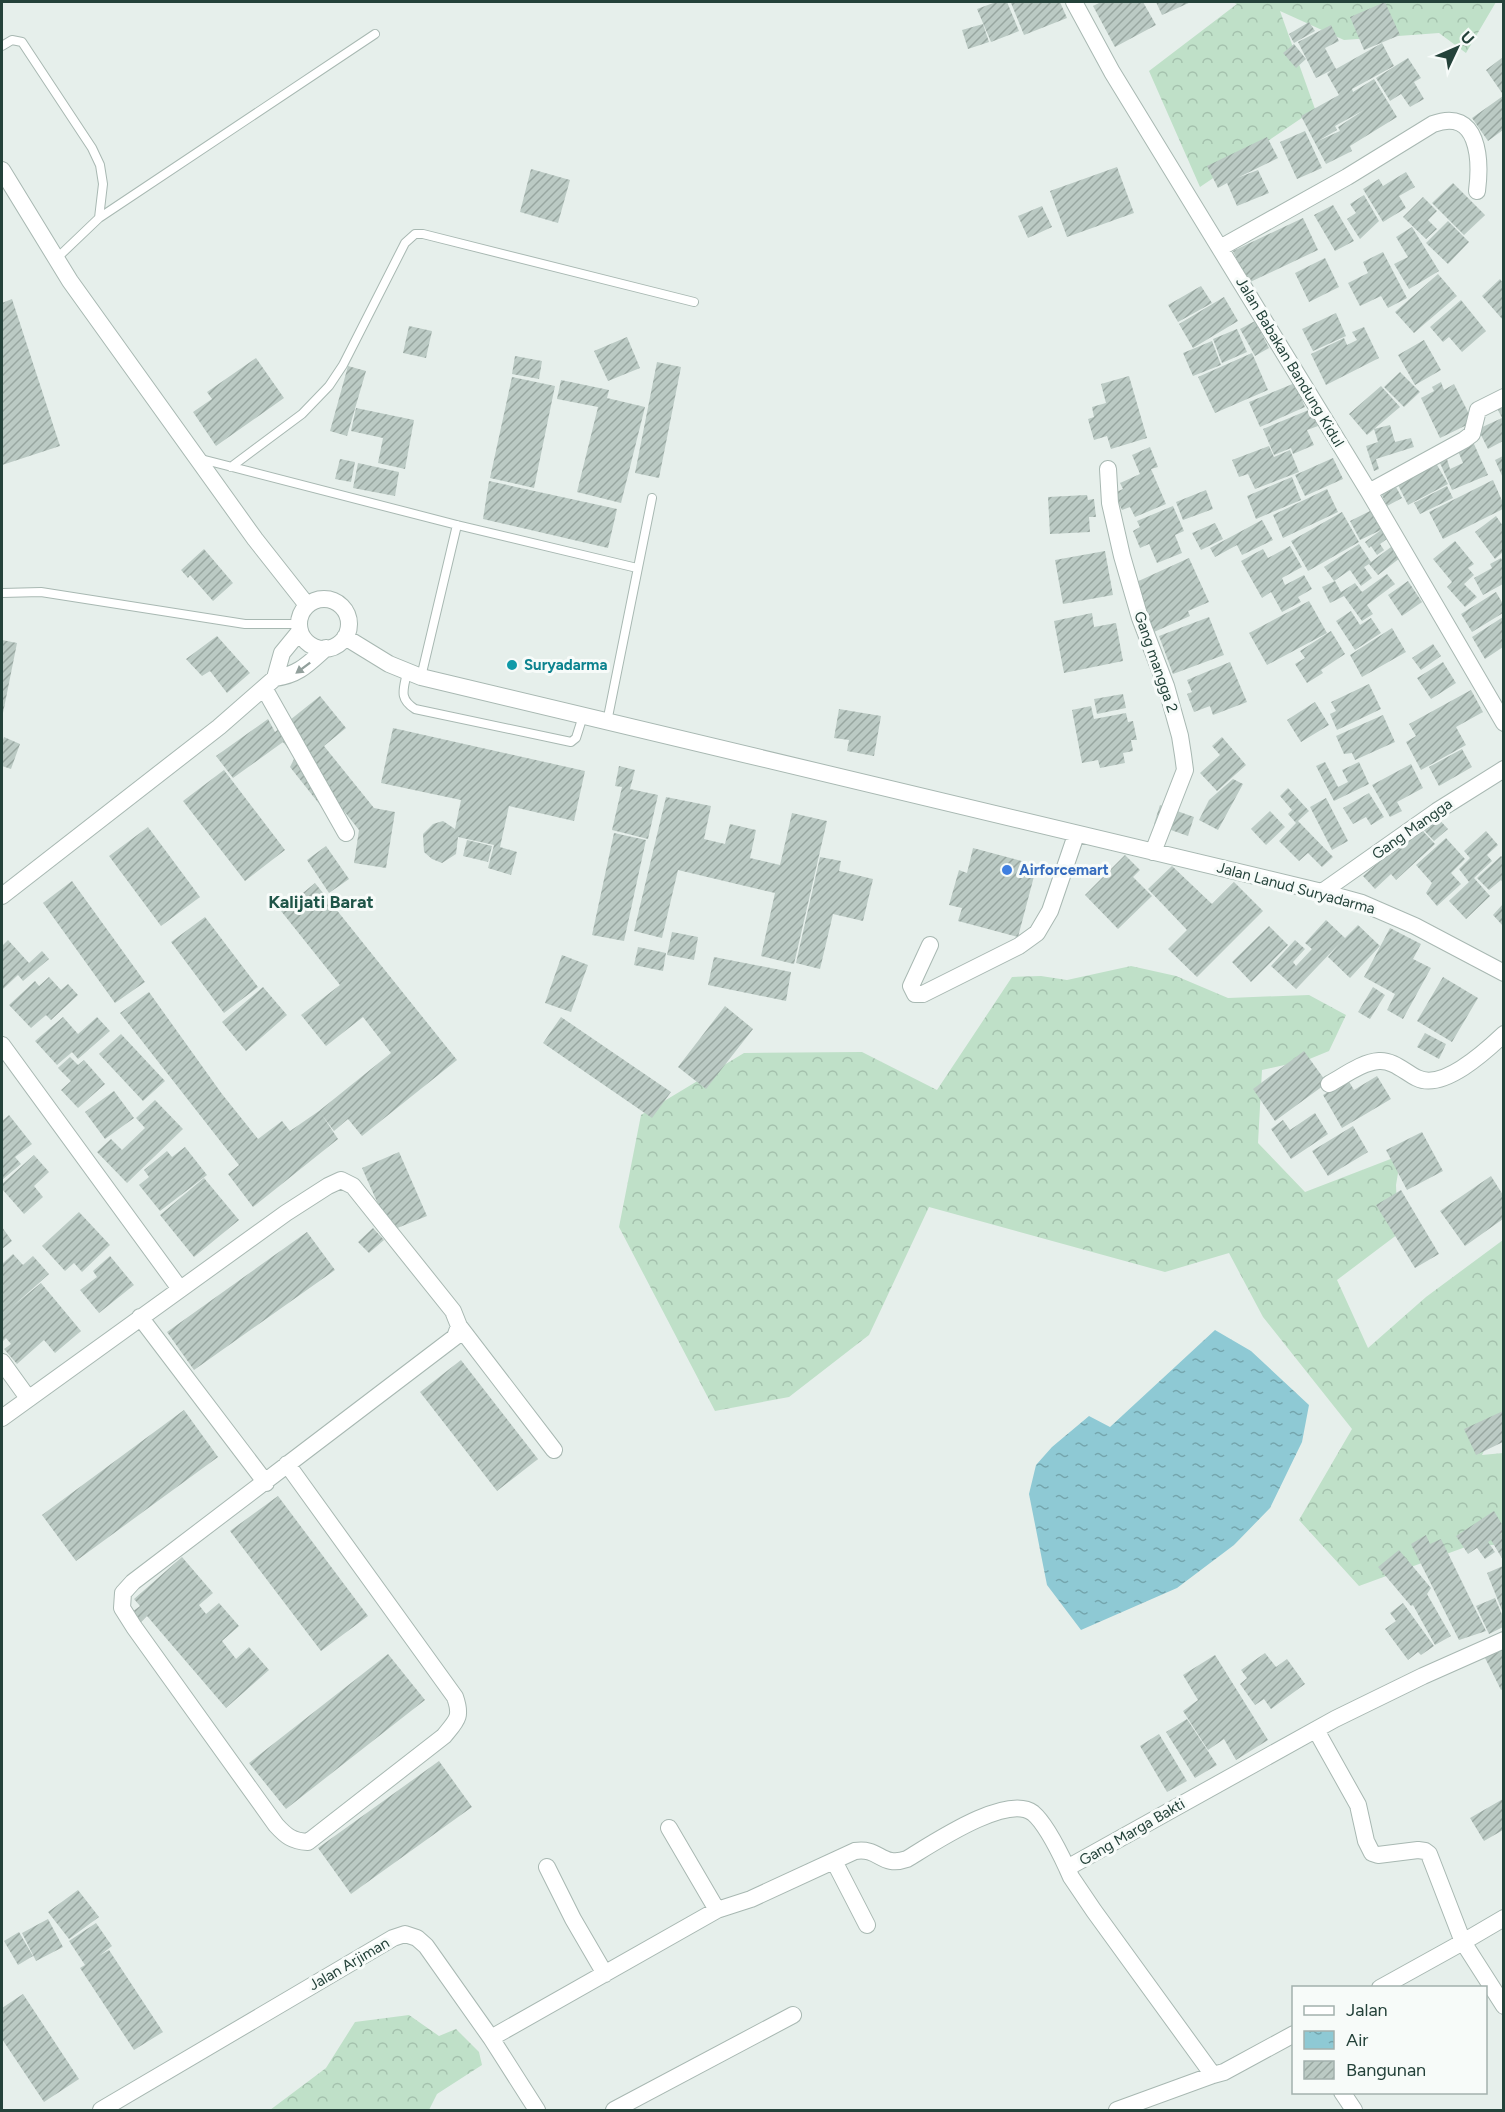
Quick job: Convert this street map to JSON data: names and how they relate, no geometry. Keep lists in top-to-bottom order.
{
  "streets": {
    "street": [
      "Jalan Babakan Bandung Kidul",
      "Gang mangga 2",
      "Gang Mangga",
      "Jalan Lanud Suryadarma",
      "Gang Marga Bakti",
      "Jalan Arjiman"
    ]
  },
  "crossings": [
    ["Gang mangga 2", "Jalan Lanud Suryadarma"],
    ["Gang Mangga", "Jalan Lanud Suryadarma"]
  ],
  "districts": ["Kalijati Barat"],
  "places": ["Suryadarma", "Airforcemart"],
  "legend": ["Jalan", "Air", "Bangunan"],
  "north": "top right"
}
